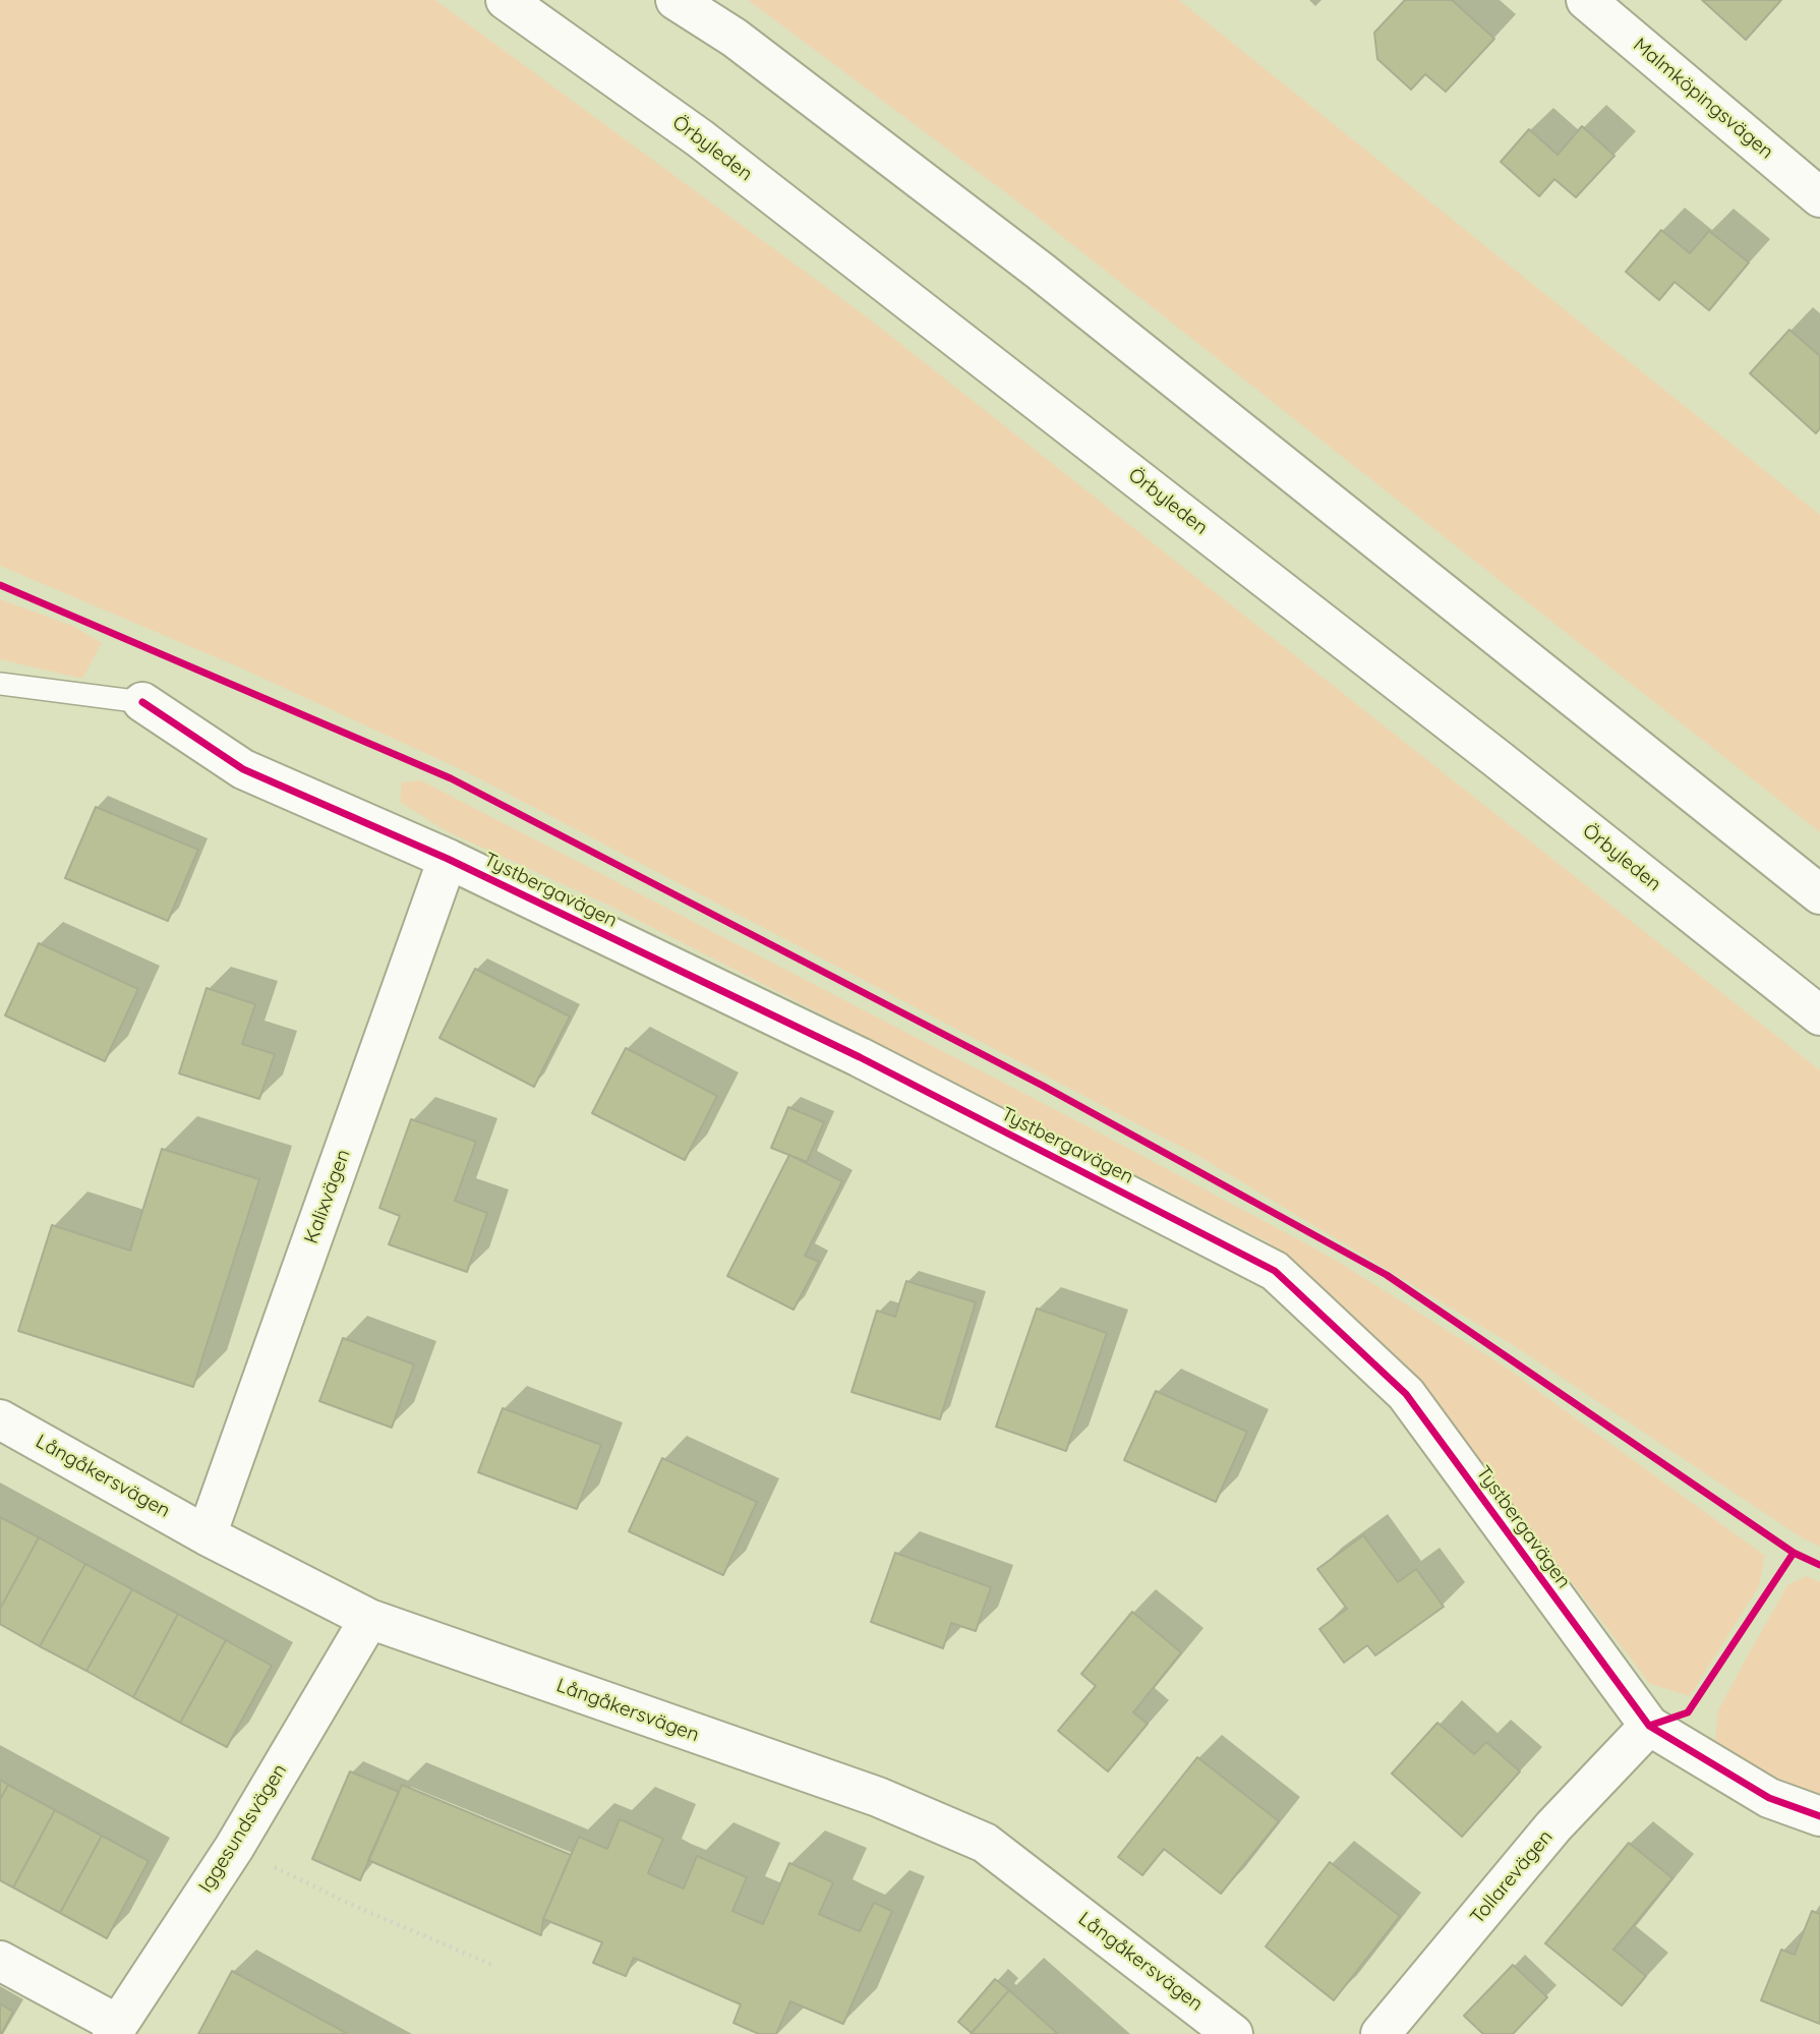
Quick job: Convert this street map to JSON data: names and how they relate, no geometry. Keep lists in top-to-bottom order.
{
  "streets": {
    "street": [
      "Malmköpingsvägen",
      "Örbyleden",
      "Tystbergavägen",
      "Kalixvägen",
      "Långåkersvägen",
      "Iggesundsvägen",
      "Tollarevägen"
    ]
  },
  "crossings": [
    ["Tystbergavägen", "Kalixvägen"],
    ["Tystbergavägen", "Tollarevägen"],
    ["Kalixvägen", "Långåkersvägen"],
    ["Långåkersvägen", "Iggesundsvägen"]
  ]
}
